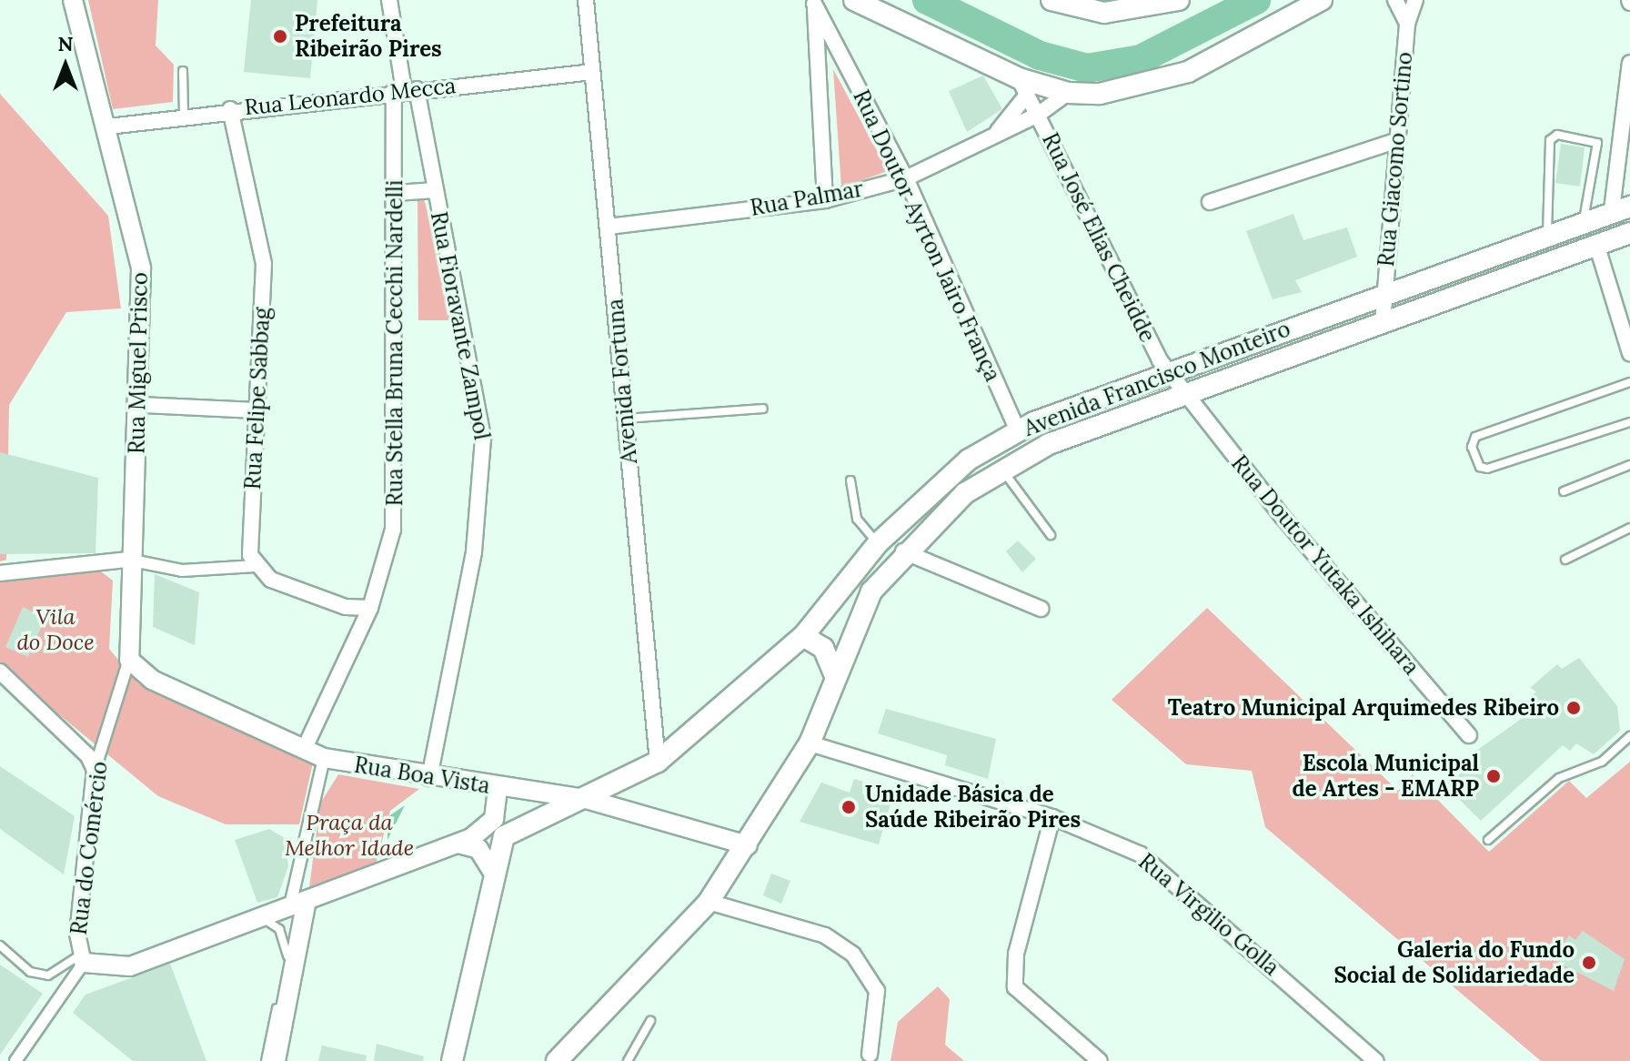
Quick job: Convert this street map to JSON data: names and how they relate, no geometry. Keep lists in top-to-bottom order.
{
  "streets": {
    "main road": ["Avenida Francisco Monteiro"],
    "street": [
      "Rua Leonardo Mecca",
      "Rua Giacomo Sortino",
      "Rua Palmar",
      "Rua Doutor Ayrton Jairo França",
      "Rua José Elias Cheidde",
      "Rua Fioravante Zampol",
      "Rua Stella Bruna Cecchi Nardelli",
      "Rua Miguel Prisco",
      "Avenida Fortuna",
      "Rua Felipe Sabbag",
      "Rua Doutor Yutaka Ishihara",
      "Rua Boa Vista",
      "Rua do Comércio",
      "Rua Virgilio Golla"
    ]
  },
  "crossings": [
    ["Rua Leonardo Mecca", "Rua Fioravante Zampol"],
    ["Rua Leonardo Mecca", "Rua Stella Bruna Cecchi Nardelli"],
    ["Rua Leonardo Mecca", "Rua Miguel Prisco"],
    ["Rua Leonardo Mecca", "Avenida Fortuna"],
    ["Rua Leonardo Mecca", "Rua Felipe Sabbag"],
    ["Rua Giacomo Sortino", "Avenida Francisco Monteiro"],
    ["Rua Palmar", "Rua Doutor Ayrton Jairo França"],
    ["Rua Palmar", "Rua José Elias Cheidde"],
    ["Rua Palmar", "Avenida Fortuna"],
    ["Rua Doutor Ayrton Jairo França", "Avenida Francisco Monteiro"],
    ["Rua José Elias Cheidde", "Avenida Francisco Monteiro"],
    ["Rua José Elias Cheidde", "Rua Doutor Yutaka Ishihara"],
    ["Rua Fioravante Zampol", "Rua Stella Bruna Cecchi Nardelli"],
    ["Rua Fioravante Zampol", "Rua Boa Vista"],
    ["Rua Stella Bruna Cecchi Nardelli", "Rua Boa Vista"],
    ["Rua Miguel Prisco", "Rua Boa Vista"],
    ["Rua Miguel Prisco", "Rua do Comércio"],
    ["Avenida Francisco Monteiro", "Avenida Fortuna"],
    ["Avenida Francisco Monteiro", "Rua Doutor Yutaka Ishihara"],
    ["Avenida Francisco Monteiro", "Rua Boa Vista"],
    ["Avenida Francisco Monteiro", "Rua Virgilio Golla"],
    ["Rua Boa Vista", "Rua do Comércio"]
  ],
  "parks": ["Vila do Doce", "Praça da Melhor Idade"],
  "places": [
    "Prefeitura Ribeirão Pires",
    "Teatro Municipal Arquimedes Ribeiro",
    "Escola Municipal de Artes - EMARP",
    "Unidade Básica de Saúde Ribeirão Pires",
    "Galeria do Fundo Social de Solidariedade"
  ],
  "north": "top"
}
